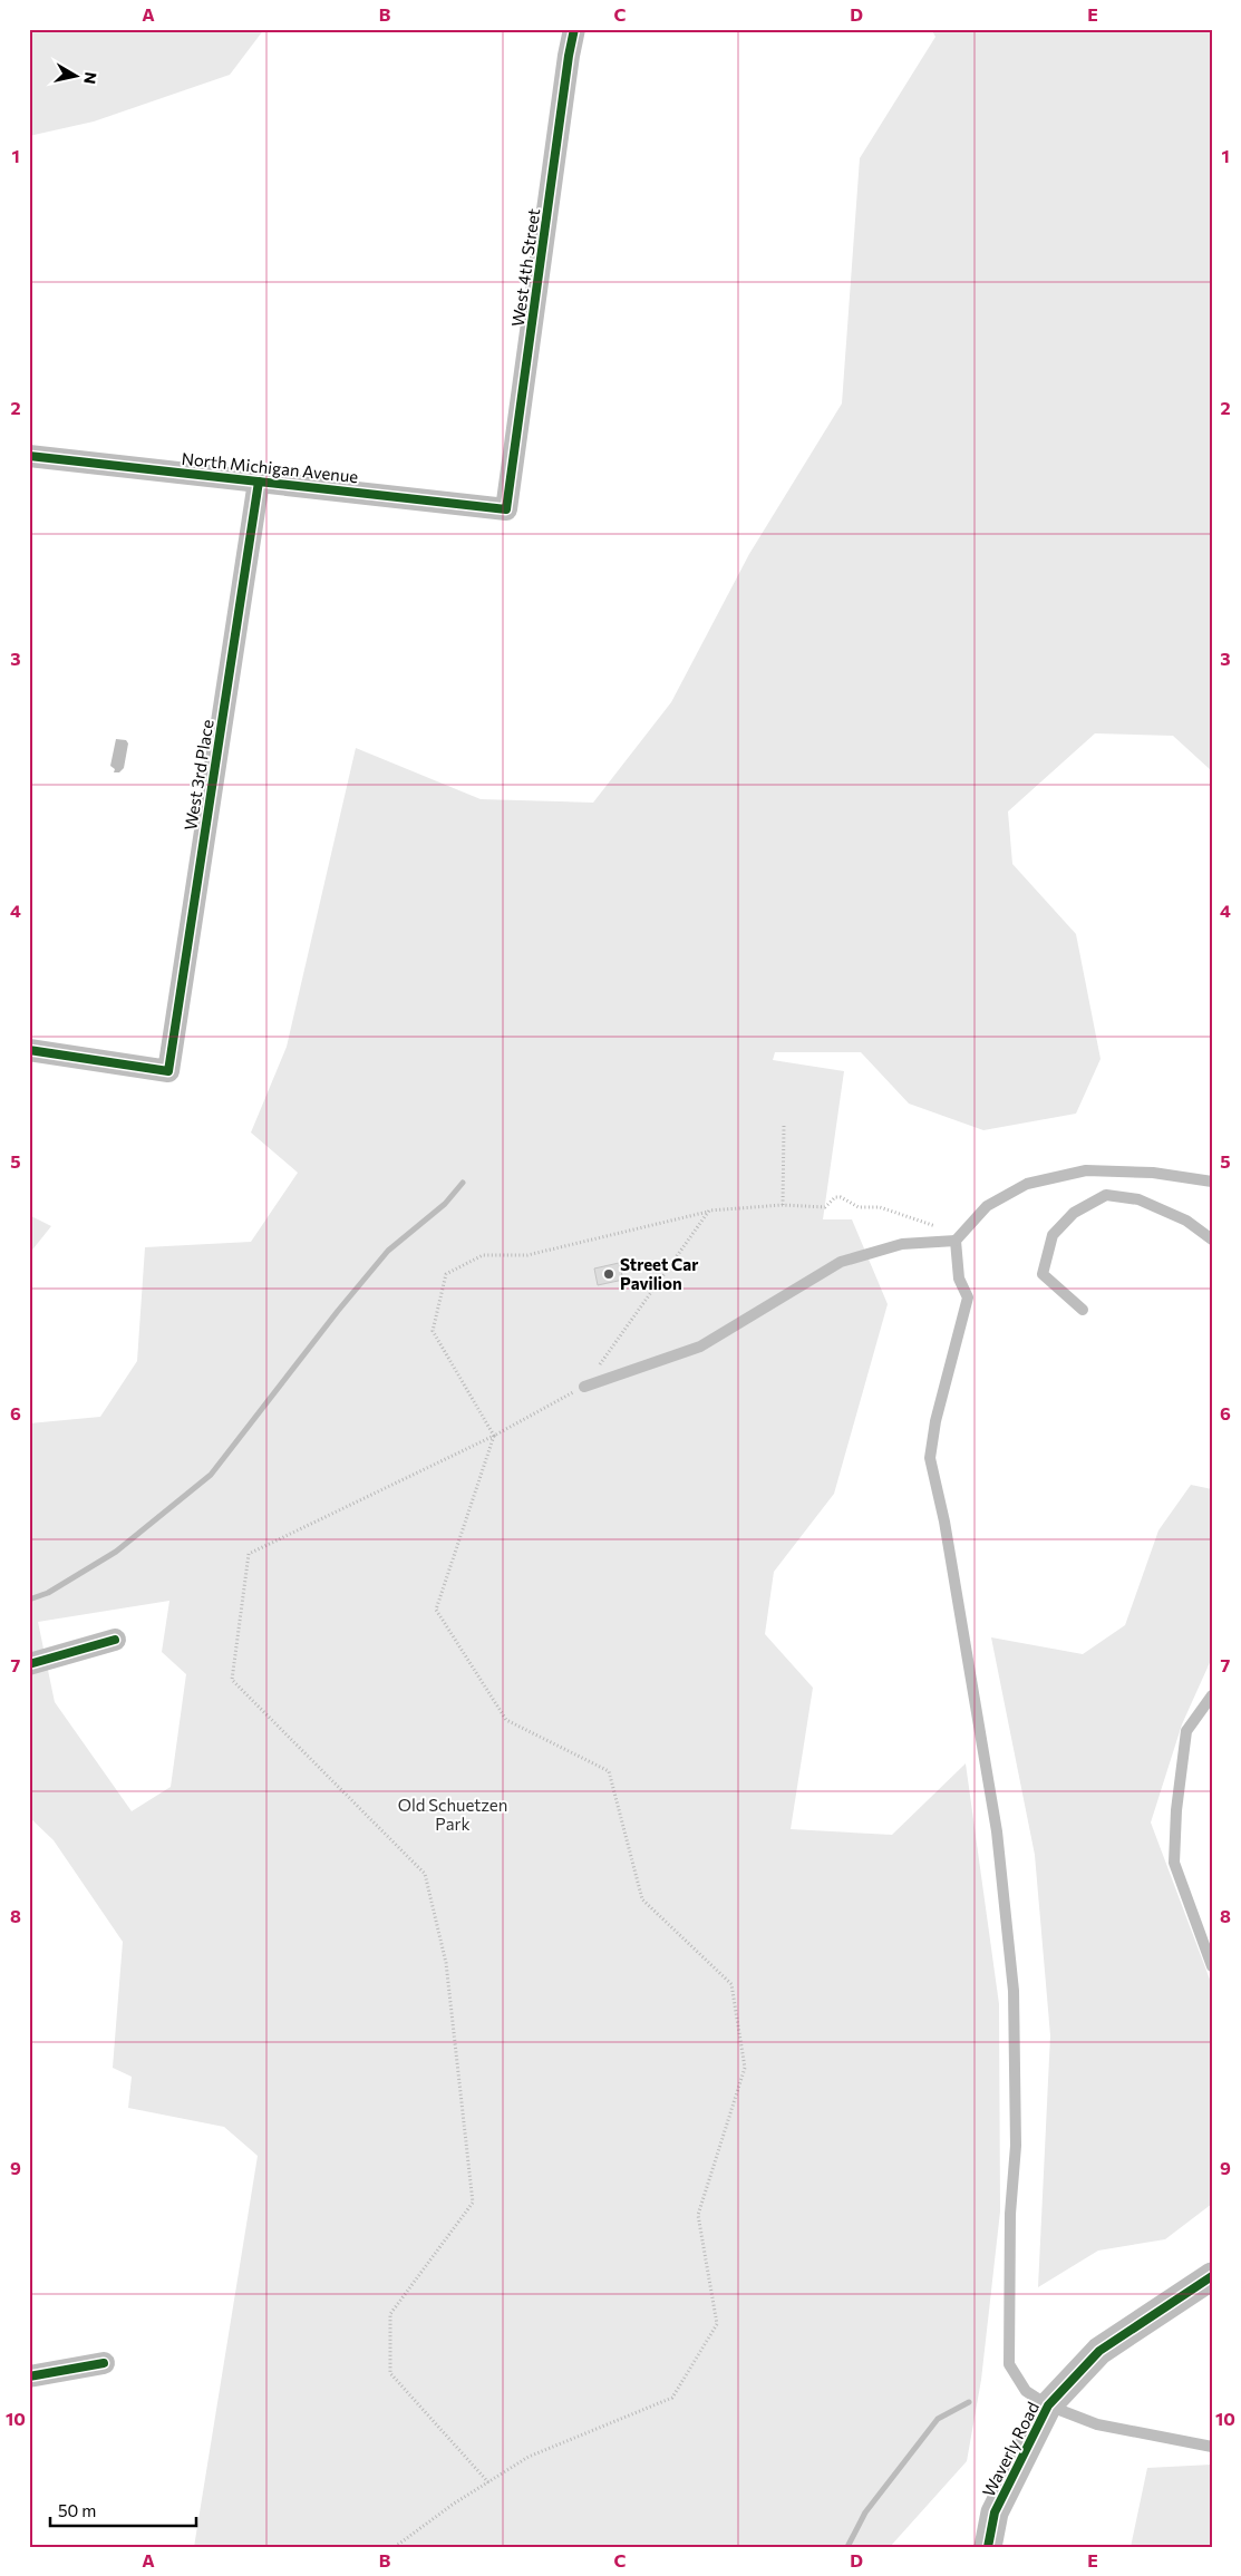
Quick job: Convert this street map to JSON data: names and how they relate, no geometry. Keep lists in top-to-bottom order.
{
  "streets": {
    "street": [
      "West 4th Street",
      "North Michigan Avenue",
      "West 3rd Place",
      "Waverly Road"
    ]
  },
  "crossings": [
    ["West 4th Street", "North Michigan Avenue"],
    ["North Michigan Avenue", "West 3rd Place"]
  ],
  "parks": ["Old Schuetzen Park"],
  "places": ["Street Car Pavilion"],
  "scale_bar": "50 m",
  "north": "right",
  "grid": {
    "columns": [
      "A",
      "B",
      "C",
      "D",
      "E"
    ],
    "rows": [
      "1",
      "2",
      "3",
      "4",
      "5",
      "6",
      "7",
      "8",
      "9",
      "10"
    ]
  }
}
